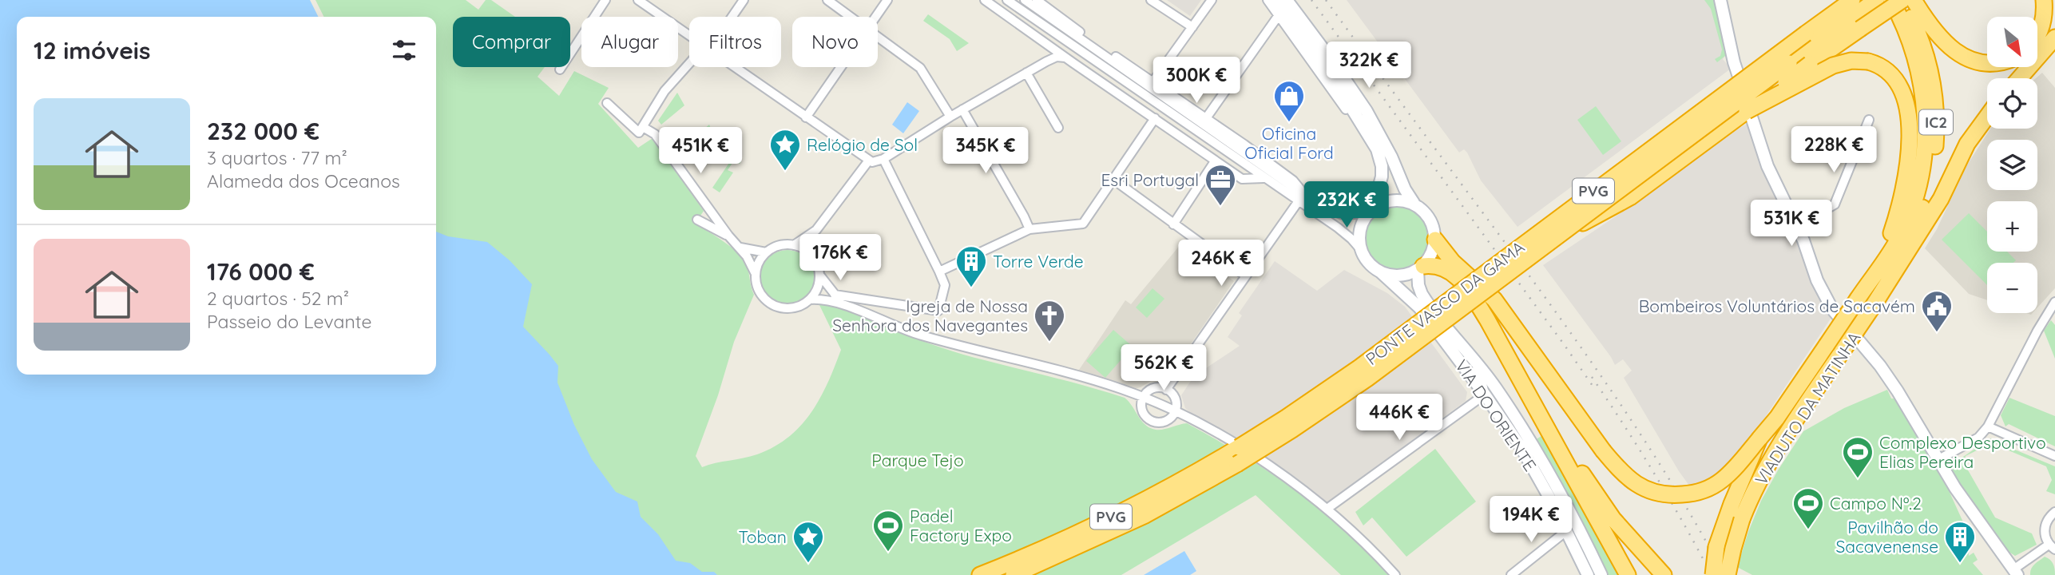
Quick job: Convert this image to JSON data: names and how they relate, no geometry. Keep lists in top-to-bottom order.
{
  "streets": {
    "highway": [
      "IC2",
      "PVG",
      "PONTE VASCO DA GAMA",
      "VIADUTO DA MATINHA"
    ],
    "street": ["VIA DO ORIENTE"]
  },
  "crossings": [
    ["IC2", "VIADUTO DA MATINHA"]
  ],
  "parks": ["Parque Tejo"],
  "places": {
    "shop": ["Oficina Oficial Ford"],
    "place": ["Relógio de Sol", "Toban"],
    "office": ["Esri Portugal"],
    "building": ["Torre Verde", "Pavilhão do Sacavenense"],
    "public building": ["Bombeiros Voluntários de Sacavém"],
    "church": ["Igreja de Nossa Senhora dos Navegantes"],
    "sports": ["Complexo Desportivo Elias Pereira", "Campo Nº.2", "Padel Factory Expo"]
  },
  "north": "bottom right",
  "page": {
    "map_buttons": ["+", "−"],
    "chip": [
      "Comprar",
      "Alugar",
      "Filtros",
      "Novo"
    ],
    "heading": "12 imóveis",
    "price": [
      "322K €",
      "300K €",
      "228K €",
      "451K €",
      "345K €",
      "232K €",
      "531K €",
      "176K €",
      "246K €",
      "562K €",
      "446K €",
      "194K €"
    ],
    "list": [
      {
        "name": "232 000 €",
        "note": "3 quartos · 77 m² · Alameda dos Oceanos"
      },
      {
        "name": "176 000 €",
        "note": "2 quartos · 52 m² · Passeio do Levante"
      }
    ]
  }
}
